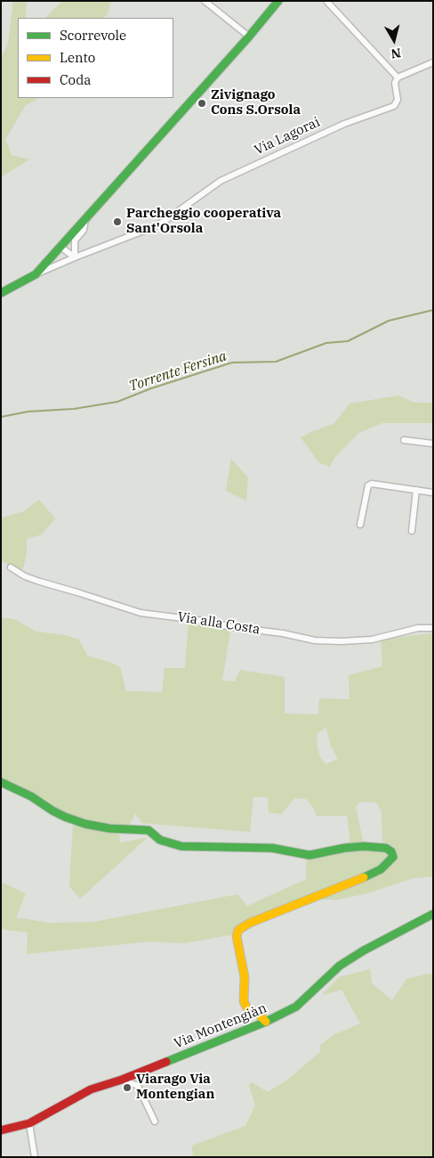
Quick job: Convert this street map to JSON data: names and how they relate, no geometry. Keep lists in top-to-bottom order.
{
  "streets": {
    "street": ["Via Lagorai", "Via alla Costa", "Via Montengiàn"]
  },
  "water": ["Torrente Fersina"],
  "places": ["Zivignago Cons S.Orsola", "Parcheggio cooperativa Sant'Orsola", "Viarago Via Montengian"],
  "legend": ["Scorrevole", "Lento", "Coda"],
  "north": "bottom"
}
